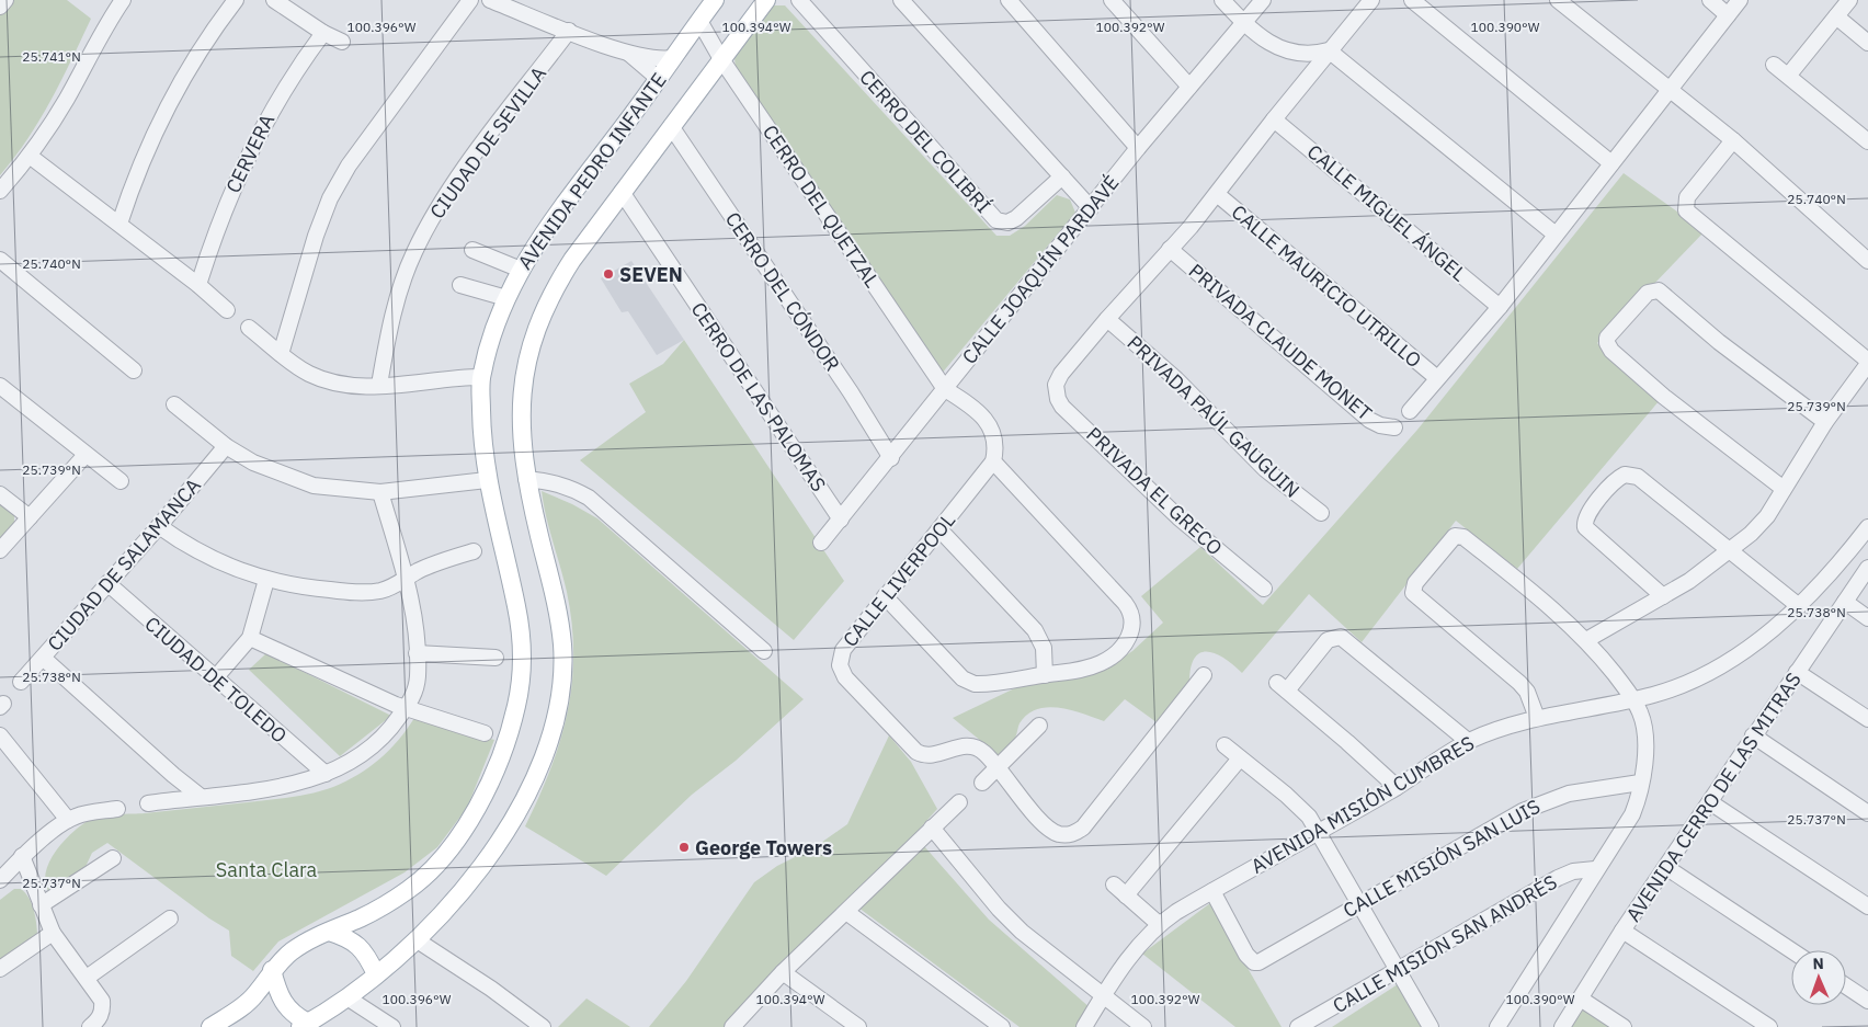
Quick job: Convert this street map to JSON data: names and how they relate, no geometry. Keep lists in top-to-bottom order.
{
  "streets": {
    "main road": ["AVENIDA PEDRO INFANTE"],
    "street": [
      "CERRO DEL COLIBRÍ",
      "CIUDAD DE SEVILLA",
      "CERVERA",
      "CERRO DEL QUETZAL",
      "CALLE MIGUEL ÁNGEL",
      "CALLE JOAQUÍN PARDAVÉ",
      "CALLE MAURICIO UTRILLO",
      "CERRO DEL CÓNDOR",
      "PRIVADA CLAUDE MONET",
      "CERRO DE LAS PALOMAS",
      "PRIVADA PAÚL GAUGUIN",
      "PRIVADA EL GRECO",
      "CIUDAD DE SALAMANCA",
      "CALLE LIVERPOOL",
      "CIUDAD DE TOLEDO",
      "AVENIDA CERRO DE LAS MITRAS",
      "AVENIDA MISIÓN CUMBRES",
      "CALLE MISIÓN SAN LUIS",
      "CALLE MISIÓN SAN ANDRÉS"
    ]
  },
  "crossings": [
    ["AVENIDA PEDRO INFANTE", "CERRO DEL QUETZAL"],
    ["AVENIDA PEDRO INFANTE", "CERRO DEL CÓNDOR"],
    ["AVENIDA PEDRO INFANTE", "CERRO DE LAS PALOMAS"],
    ["CERRO DEL QUETZAL", "CALLE JOAQUÍN PARDAVÉ"],
    ["CALLE JOAQUÍN PARDAVÉ", "CERRO DEL CÓNDOR"],
    ["CALLE JOAQUÍN PARDAVÉ", "CERRO DE LAS PALOMAS"],
    ["PRIVADA PAÚL GAUGUIN", "PRIVADA EL GRECO"],
    ["CIUDAD DE SALAMANCA", "CIUDAD DE TOLEDO"],
    ["AVENIDA MISIÓN CUMBRES", "CALLE MISIÓN SAN LUIS"]
  ],
  "parks": ["Santa Clara"],
  "places": ["SEVEN", "George Towers"],
  "north": "top",
  "coordinates": [
    "100.396°W",
    "100.394°W",
    "100.392°W",
    "100.390°W",
    "25.741°N",
    "25.740°N",
    "25.739°N",
    "25.738°N",
    "25.737°N"
  ]
}
